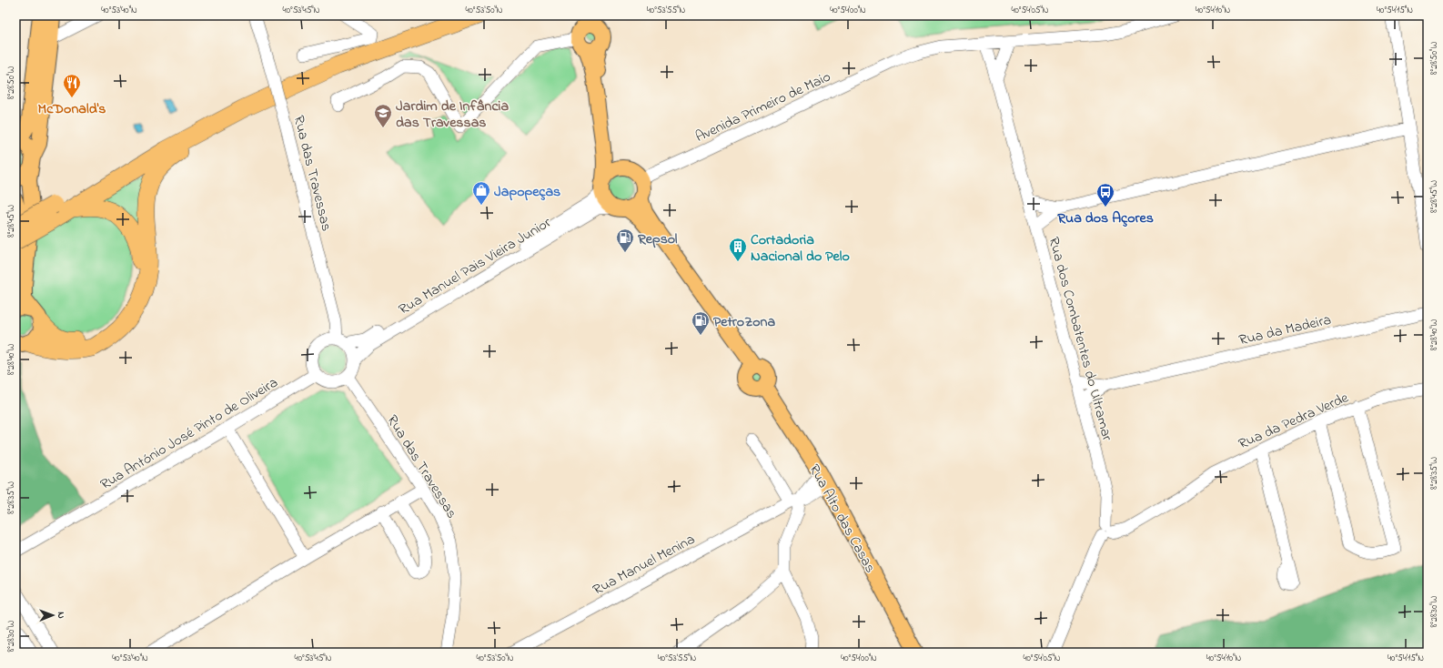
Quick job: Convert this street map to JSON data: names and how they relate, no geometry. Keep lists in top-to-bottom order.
{
  "streets": {
    "main road": ["Rua Alto das Casas"],
    "street": [
      "Avenida Primeiro de Maio",
      "Rua das Travessas",
      "Rua Manuel Pais Vieira Junior",
      "Rua da Madeira",
      "Rua dos Combatentes do Ultramar",
      "Rua da Pedra Verde",
      "Rua António José Pinto de Oliveira",
      "Rua Manuel Menina"
    ]
  },
  "crossings": [
    ["Avenida Primeiro de Maio", "Rua Manuel Pais Vieira Junior"],
    ["Avenida Primeiro de Maio", "Rua dos Combatentes do Ultramar"],
    ["Rua das Travessas", "Rua Manuel Pais Vieira Junior"],
    ["Rua das Travessas", "Rua António José Pinto de Oliveira"],
    ["Rua Manuel Pais Vieira Junior", "Rua António José Pinto de Oliveira"],
    ["Rua da Madeira", "Rua dos Combatentes do Ultramar"],
    ["Rua dos Combatentes do Ultramar", "Rua da Pedra Verde"]
  ],
  "places": {
    "restaurant": ["McDonald's"],
    "school or university": ["Jardim de Infância das Travessas"],
    "shop": ["Japopeças"],
    "bus stop": ["Rua dos Açores"],
    "fuel station": ["Repsol", "PetroZona"],
    "building": ["Cortadoria Nacional do Pelo"]
  },
  "north": "right",
  "coordinates": [
    "40°53'40\"N",
    "40°53'45\"N",
    "40°53'50\"N",
    "40°53'55\"N",
    "40°54'00\"N",
    "40°54'05\"N",
    "40°54'10\"N",
    "40°54'15\"N",
    "8°28'50\"W",
    "8°28'45\"W",
    "8°28'40\"W",
    "8°28'35\"W",
    "8°28'30\"W"
  ]
}
